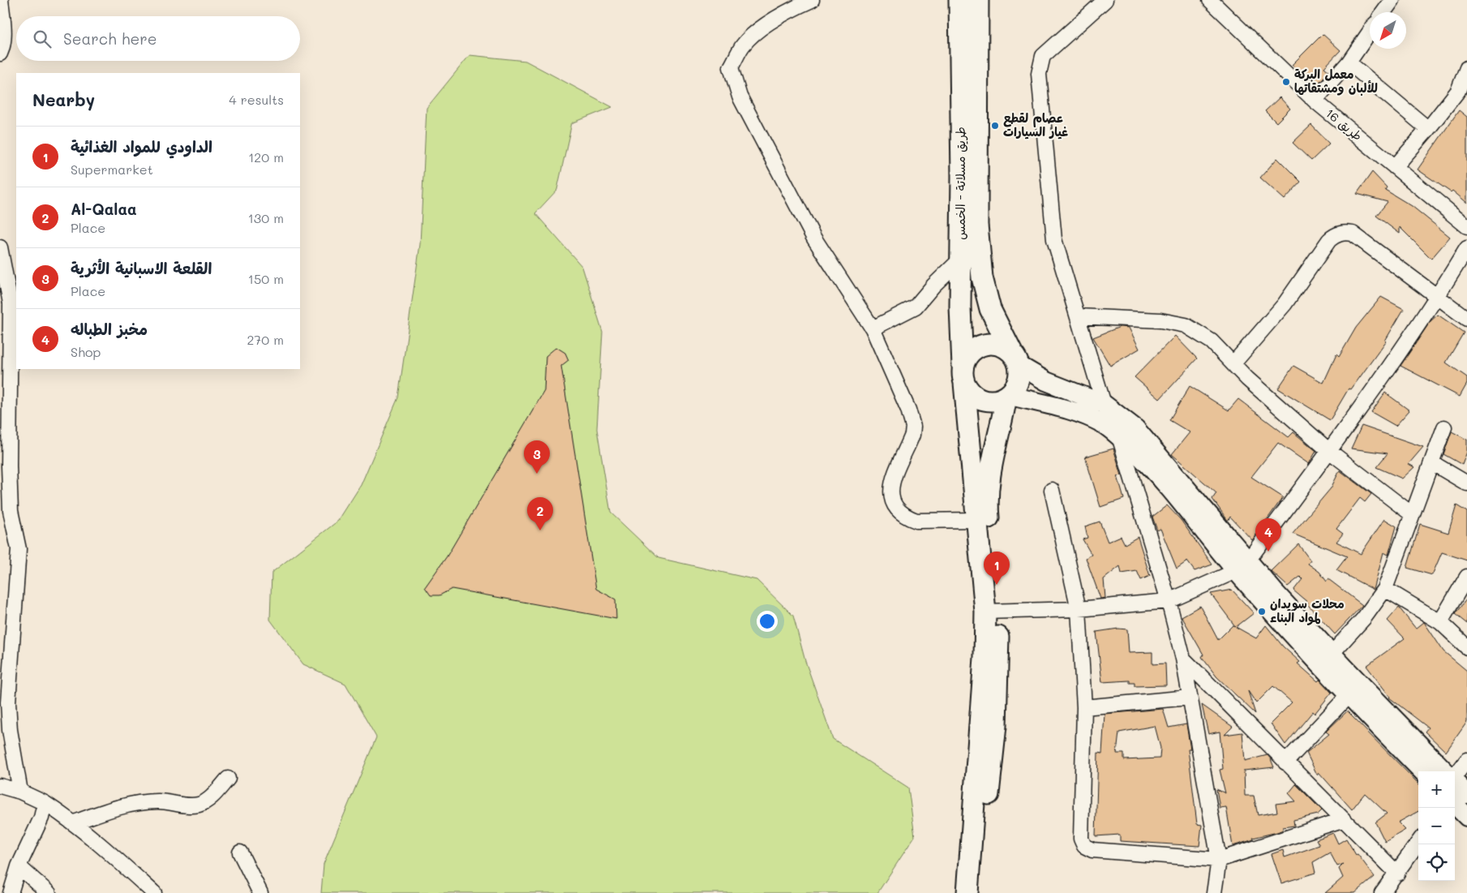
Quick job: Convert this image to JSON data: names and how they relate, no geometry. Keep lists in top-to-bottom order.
{
  "streets": {
    "highway": ["طريق مسلاتة - الخمس"],
    "street": ["طريق 16"]
  },
  "places": ["معمل البركة للألبان ومشتقاتها", "عصام لقطع غيار السيارات", "محلات سويدان لمواد البناء"],
  "north": "bottom left",
  "page": {
    "search": "Search here",
    "heading": ["Nearby", "4 results"],
    "list": [
      {
        "mark": "1",
        "name": "الداودي للمواد الغذائية",
        "note": "Supermarket",
        "value": "120 m"
      },
      {
        "mark": "2",
        "name": "Al-Qalaa",
        "note": "Place",
        "value": "130 m"
      },
      {
        "mark": "3",
        "name": "القلعة الاسبانية الأثرية",
        "note": "Place",
        "value": "150 m"
      },
      {
        "mark": "4",
        "name": "مخبز الطباله",
        "note": "Shop",
        "value": "270 m"
      }
    ],
    "pins": [
      "3",
      "2",
      "4",
      "1"
    ],
    "map_buttons": ["+", "−"]
  }
}
